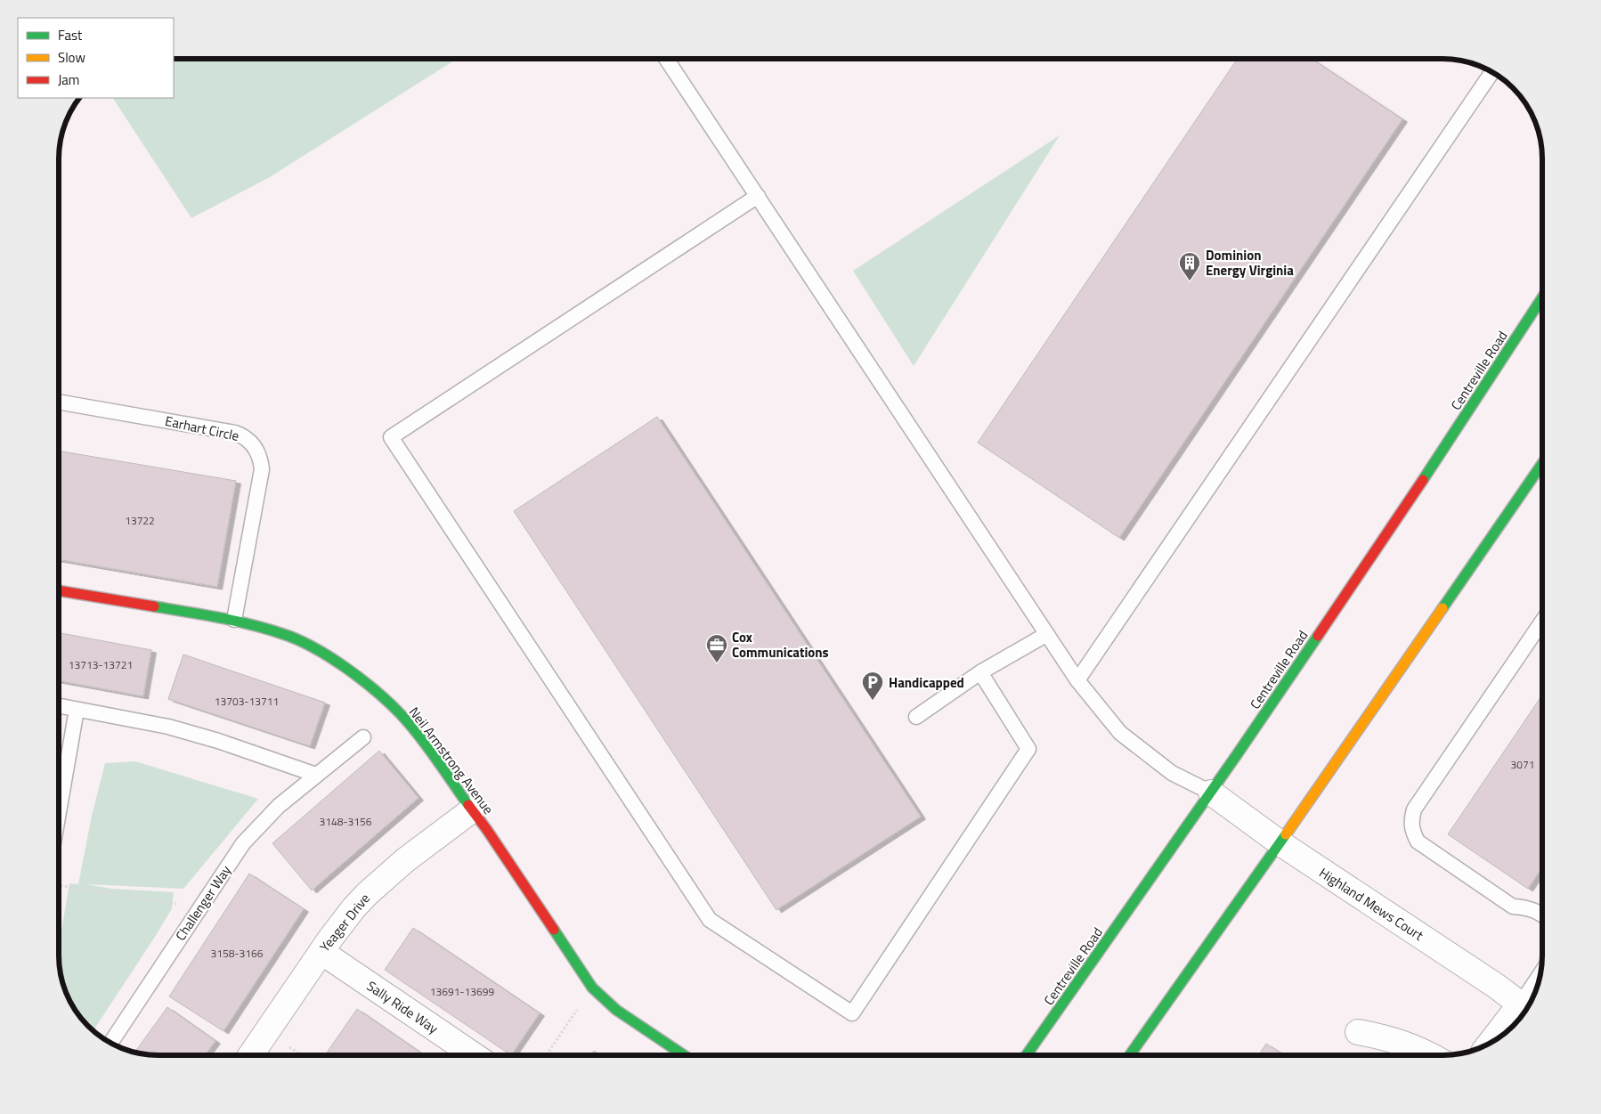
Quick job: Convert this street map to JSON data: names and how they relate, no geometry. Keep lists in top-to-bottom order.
{
  "streets": {
    "main road": ["Centreville Road", "Neil Armstrong Avenue"],
    "street": ["Highland Mews Court", "Yeager Drive", "Sally Ride Way"],
    "lane": ["Earhart Circle", "Challenger Way"]
  },
  "crossings": [
    ["Centreville Road", "Highland Mews Court"],
    ["Earhart Circle", "Neil Armstrong Avenue"],
    ["Neil Armstrong Avenue", "Yeager Drive"],
    ["Yeager Drive", "Sally Ride Way"]
  ],
  "places": {
    "building": ["Dominion Energy Virginia"],
    "office": ["Cox Communications"],
    "parking": ["Handicapped"]
  },
  "house_numbers": [
    "13722",
    "13713-13721",
    "13703-13711",
    "3071",
    "3148-3156",
    "3158-3166",
    "13691-13699"
  ],
  "legend": ["Fast", "Slow", "Jam"]
}
